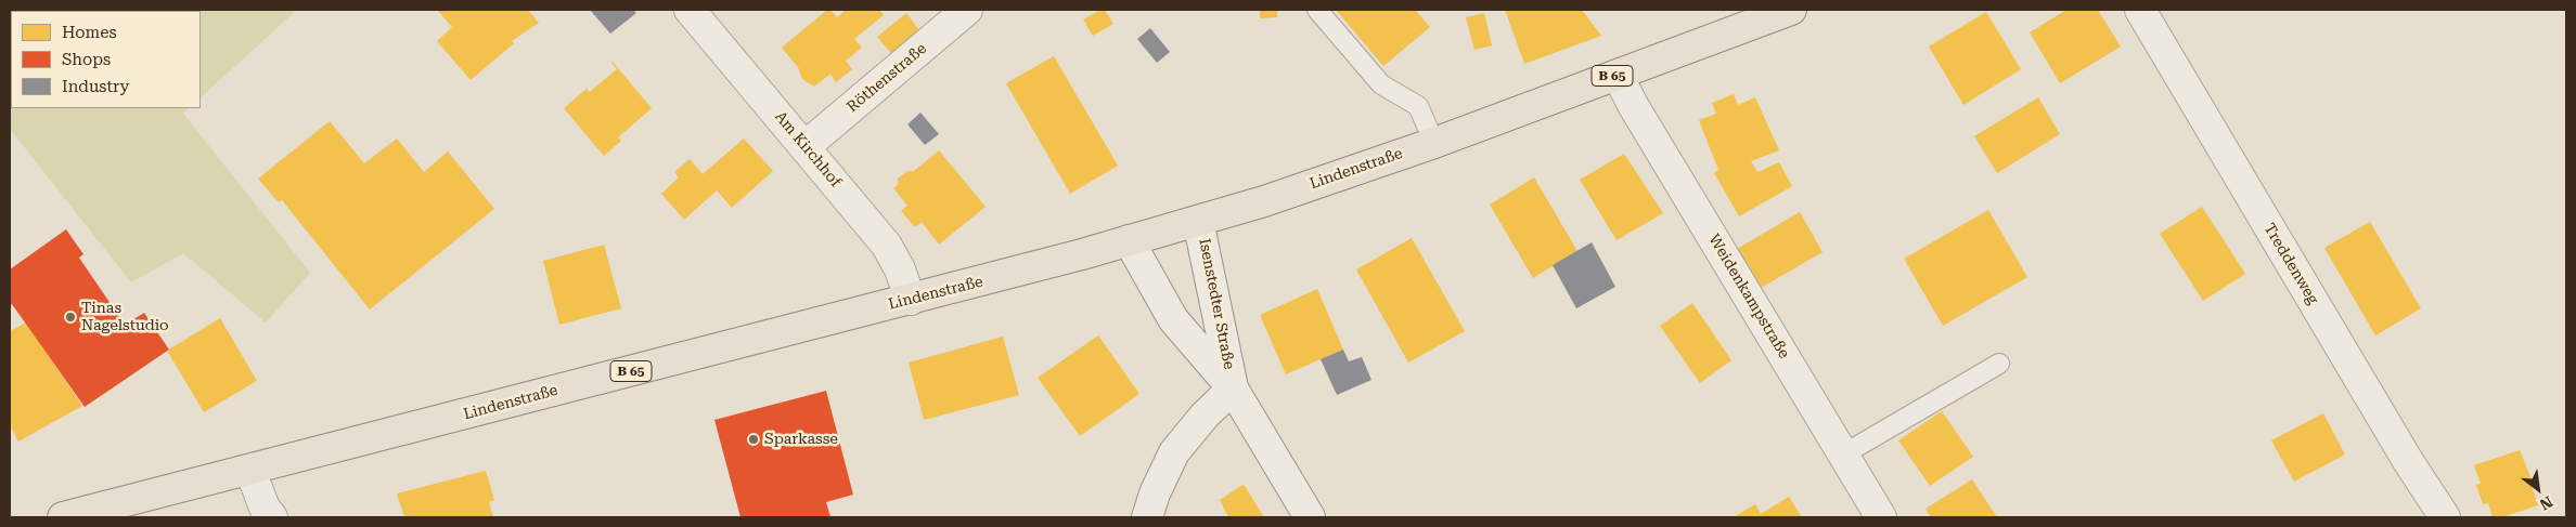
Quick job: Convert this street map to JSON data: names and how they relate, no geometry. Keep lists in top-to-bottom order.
{
  "streets": {
    "main road": ["B 65", "Lindenstraße"],
    "street": [
      "Röthenstraße",
      "Am Kirchhof",
      "Treddenweg",
      "Weidenkampstraße",
      "Isenstedter Straße"
    ]
  },
  "crossings": [
    ["Röthenstraße", "Am Kirchhof"],
    ["Am Kirchhof", "Lindenstraße"],
    ["Lindenstraße", "Weidenkampstraße"],
    ["Lindenstraße", "Isenstedter Straße"]
  ],
  "places": ["Tinas Nagelstudio", "Sparkasse"],
  "legend": ["Homes", "Shops", "Industry"],
  "north": "bottom right"
}
